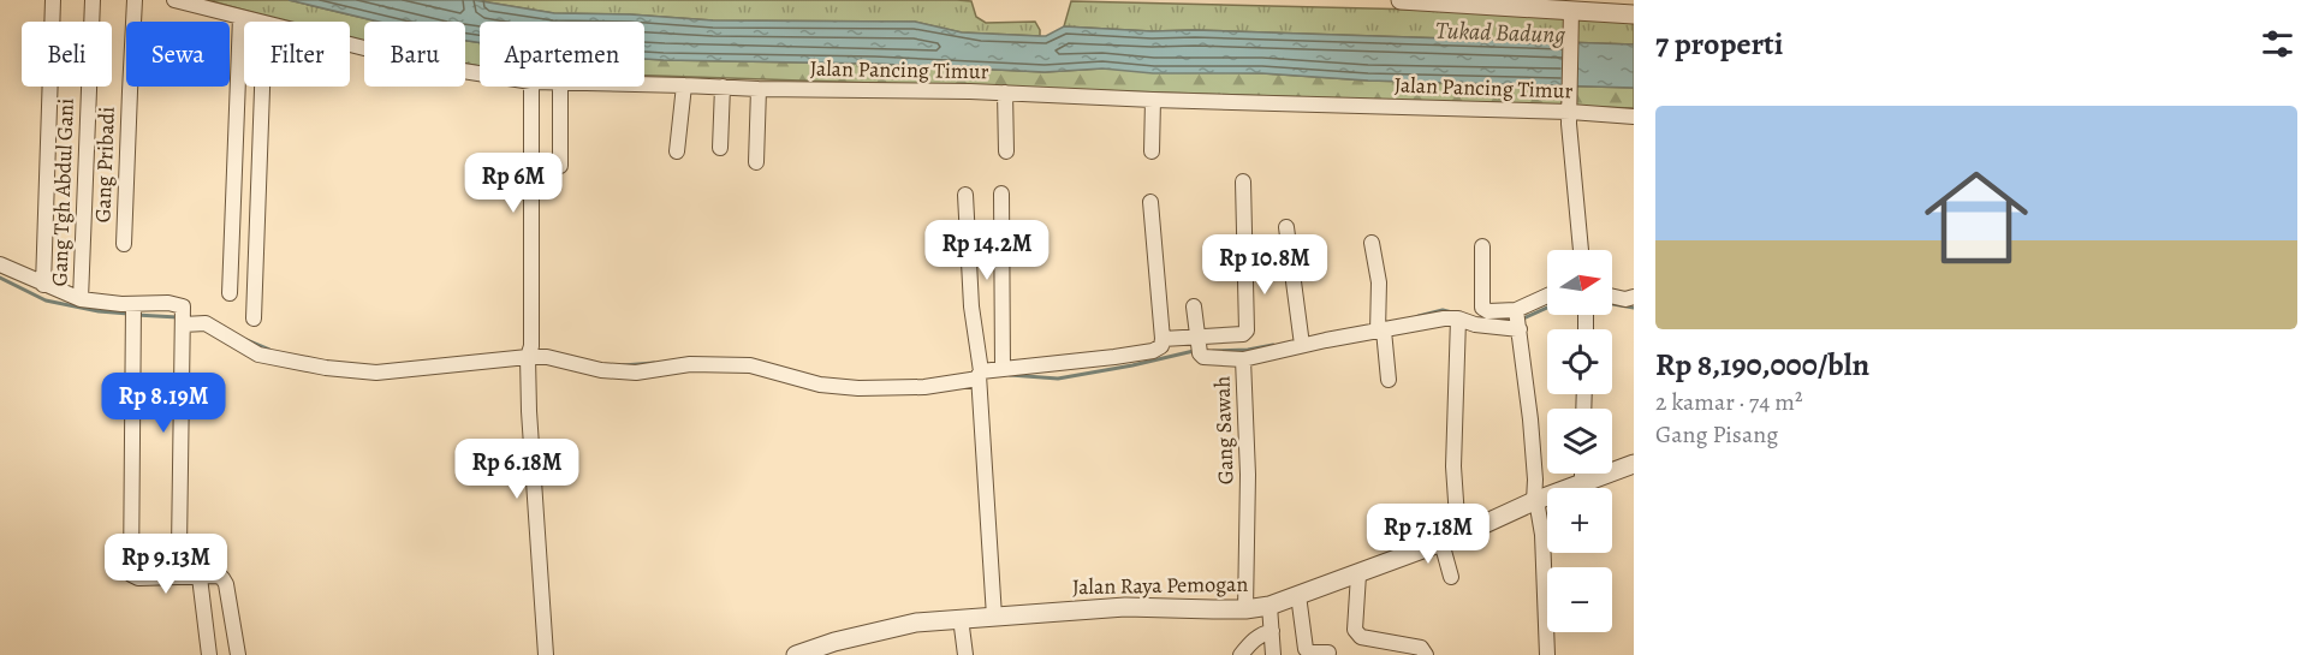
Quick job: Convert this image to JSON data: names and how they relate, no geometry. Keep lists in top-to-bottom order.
{
  "streets": {
    "street": [
      "Jalan Pancing Timur",
      "Gang Pribadi",
      "Gang Tgh Abdul Gani",
      "Gang Sawah",
      "Jalan Raya Pemogan"
    ]
  },
  "crossings": [
    ["Gang Sawah", "Jalan Raya Pemogan"]
  ],
  "water": ["Tukad Badung"],
  "north": "right",
  "page": {
    "heading": "7 properti",
    "chip": [
      "Beli",
      "Sewa",
      "Filter",
      "Baru",
      "Apartemen"
    ],
    "list": [
      {
        "name": "Rp 8,190,000/bln",
        "note": "2 kamar · 74 m² · Gang Pisang"
      }
    ],
    "price": [
      "Rp 6M",
      "Rp 14.2M",
      "Rp 10.8M",
      "Rp 8.19M",
      "Rp 6.18M",
      "Rp 7.18M",
      "Rp 9.13M"
    ],
    "map_buttons": ["+", "−"]
  }
}
